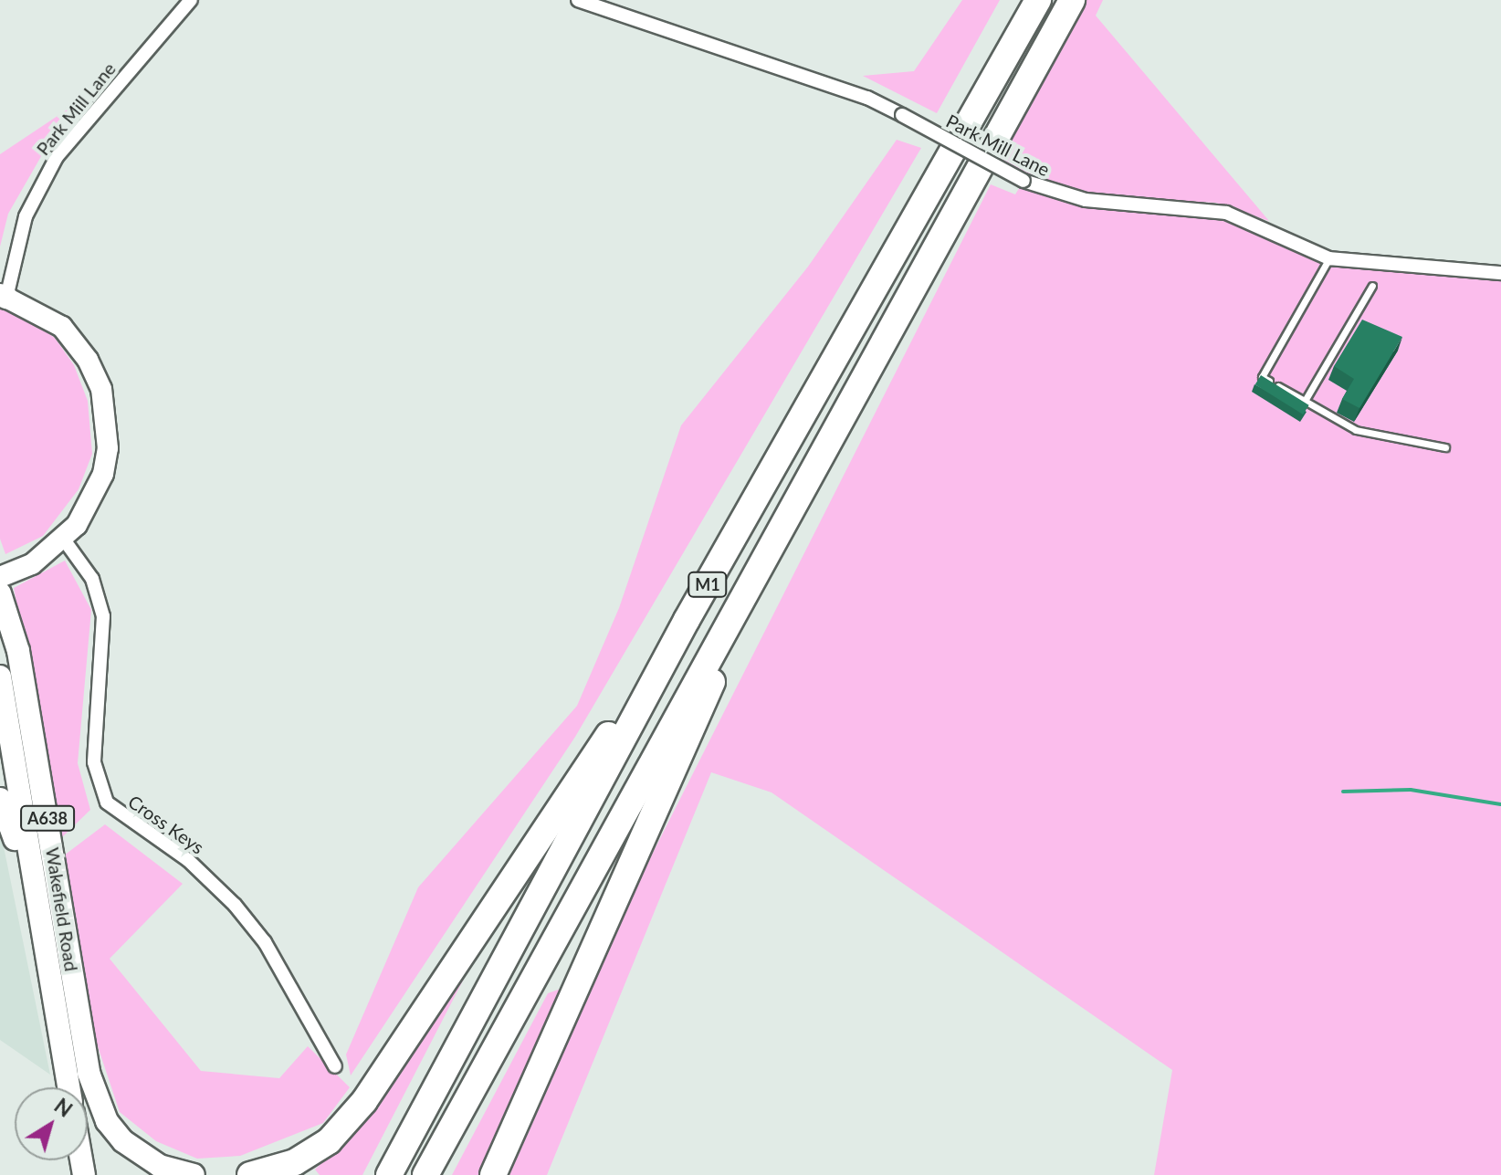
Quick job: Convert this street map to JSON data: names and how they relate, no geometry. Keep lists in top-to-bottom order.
{
  "streets": {
    "highway": ["M1", "A638", "Wakefield Road"],
    "street": ["Park Mill Lane", "Cross Keys"]
  },
  "north": "top right"
}
